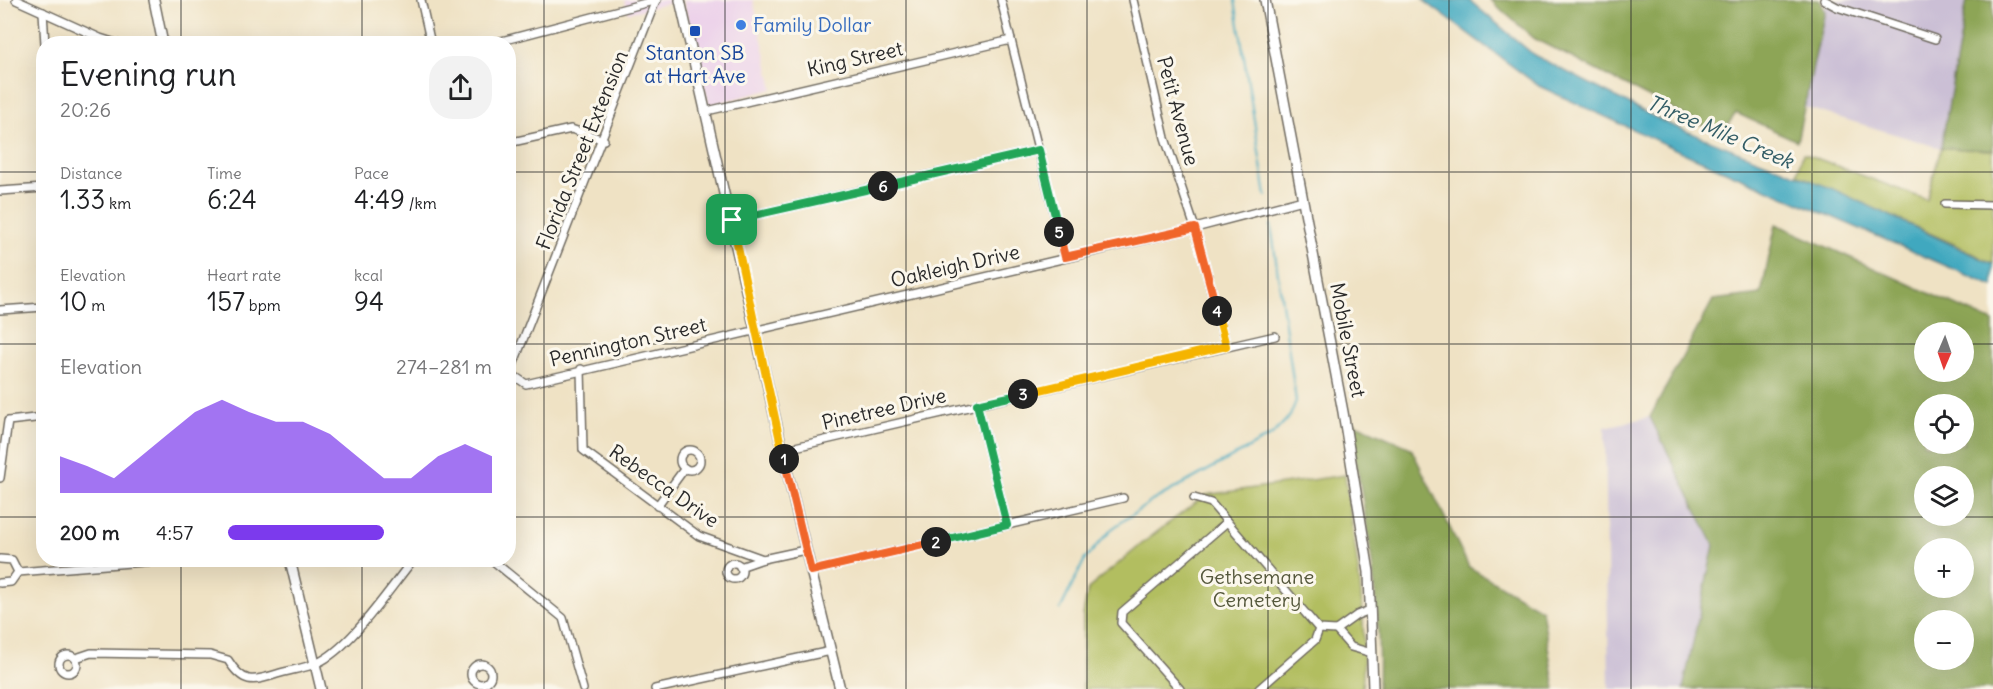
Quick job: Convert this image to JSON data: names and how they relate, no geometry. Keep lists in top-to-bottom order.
{
  "streets": {
    "street": [
      "King Street",
      "Petit Avenue",
      "Florida Street Extension",
      "Oakleigh Drive",
      "Mobile Street",
      "Pennington Street",
      "Pinetree Drive",
      "Rebecca Drive"
    ]
  },
  "crossings": [
    ["Petit Avenue", "Oakleigh Drive"],
    ["Petit Avenue", "Pinetree Drive"],
    ["Oakleigh Drive", "Mobile Street"],
    ["Oakleigh Drive", "Pennington Street"],
    ["Pennington Street", "Rebecca Drive"]
  ],
  "water": ["Three Mile Creek"],
  "parks": ["Gethsemane Cemetery"],
  "places": {
    "other": ["Family Dollar"],
    "transit": ["Stanton SB at Hart Ave"]
  },
  "north": "bottom",
  "page": {
    "heading": ["Evening run", "20:26"],
    "stats": [
      ["Distance", "1.33 km"],
      ["Time", "6:24"],
      ["Pace", "4:49 /km"],
      ["Elevation", "10 m"],
      ["Heart rate", "157 bpm"],
      ["kcal", "94"]
    ],
    "pins": [
      "6",
      "5",
      "4",
      "3",
      "1",
      "2"
    ],
    "map_buttons": ["+", "−"],
    "chart": ["Elevation", "274–281 m"],
    "list": [
      {
        "name": "200 m",
        "note": "4:57"
      }
    ]
  }
}
